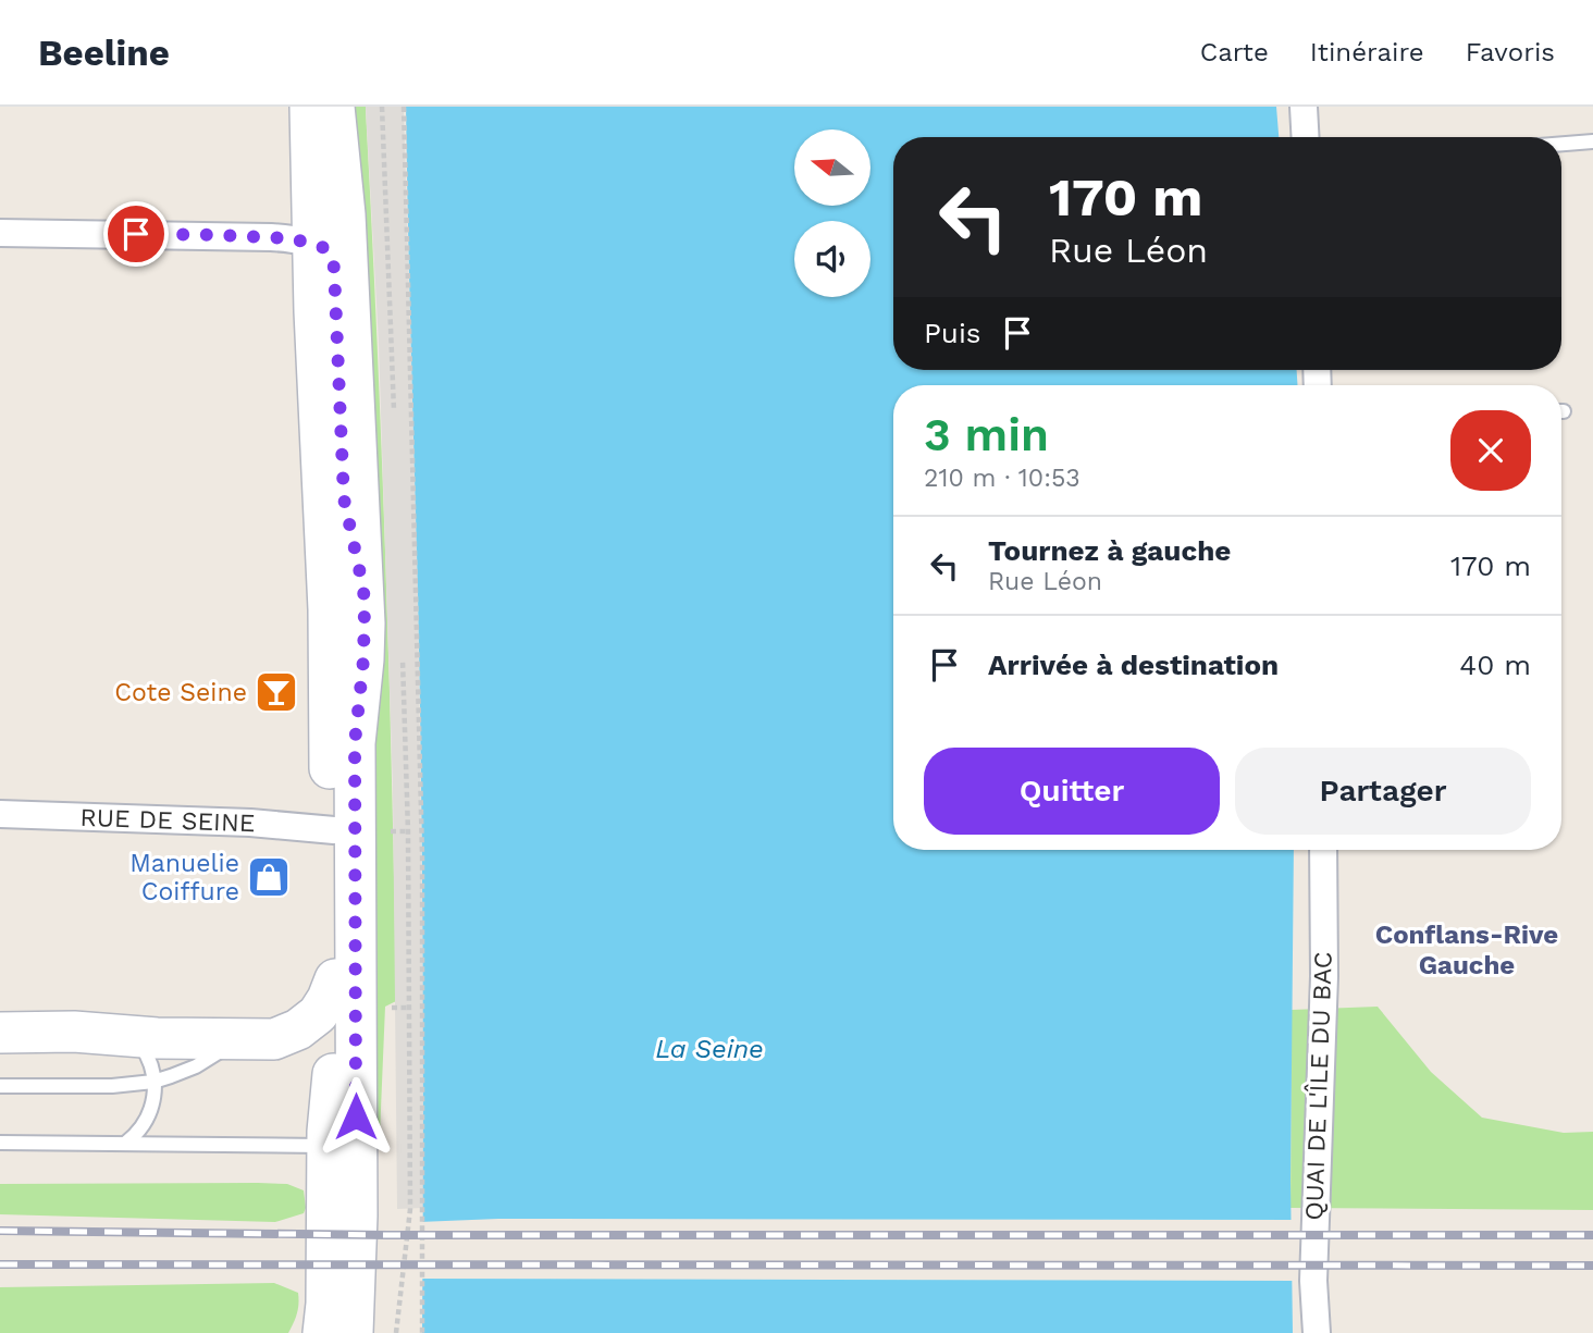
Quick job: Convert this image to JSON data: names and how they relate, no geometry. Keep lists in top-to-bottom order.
{
  "streets": {
    "street": ["RUE DE SEINE", "QUAI DE L'ÎLE DU BAC"]
  },
  "districts": ["Conflans-Rive Gauche"],
  "water": ["La Seine"],
  "places": {
    "bar": ["Cote Seine"],
    "shop": ["Manuelie Coiffure"]
  },
  "north": "left",
  "page": {
    "header": "Beeline",
    "nav": ["Carte", "Itinéraire", "Favoris"],
    "turn": ["170 m", "Rue Léon"],
    "then": "Puis",
    "heading": ["3 min", "210 m · 10:53"],
    "list": [
      {
        "name": "Tournez à gauche",
        "note": "Rue Léon",
        "value": "170 m"
      },
      {
        "name": "Arrivée à destination",
        "value": "40 m"
      }
    ],
    "buttons": ["Quitter", "Partager"]
  }
}
